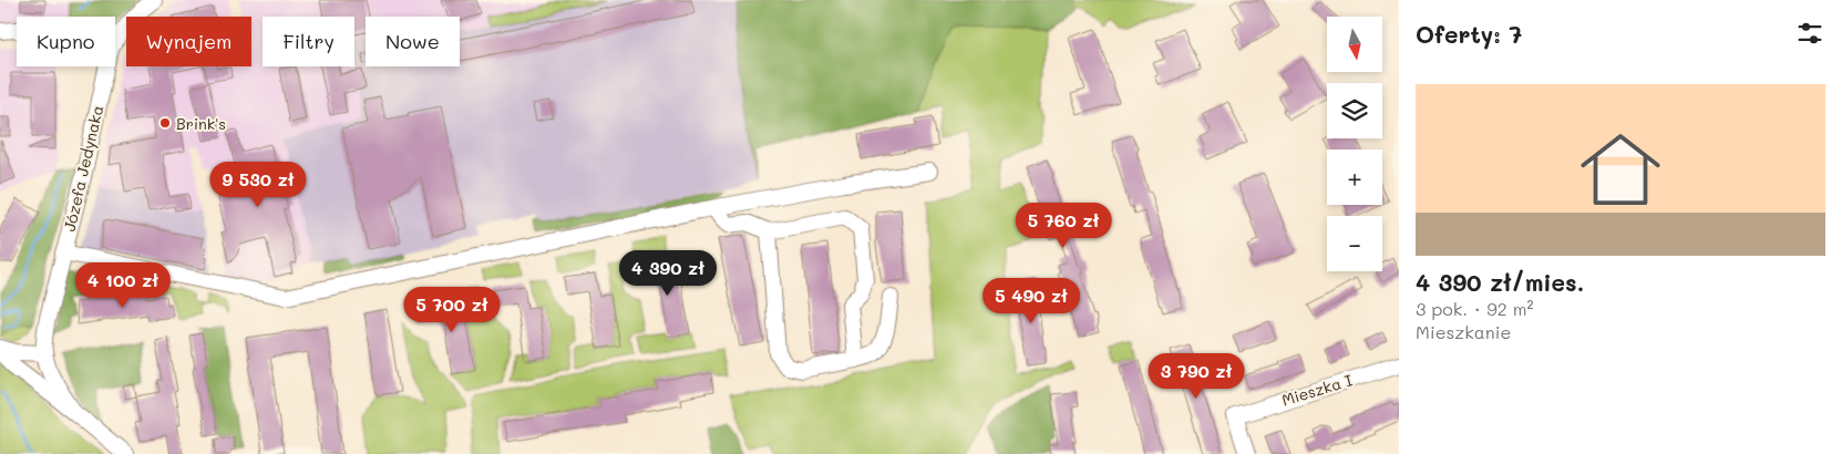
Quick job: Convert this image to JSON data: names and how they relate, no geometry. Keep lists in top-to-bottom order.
{
  "streets": {
    "street": ["Józefa Jedynaka", "Mieszka I"]
  },
  "places": ["Brink's"],
  "north": "bottom",
  "page": {
    "heading": "Oferty: 7",
    "map_buttons": ["+", "−"],
    "chip": [
      "Kupno",
      "Wynajem",
      "Filtry",
      "Nowe"
    ],
    "list": [
      {
        "name": "4 390 zł/mies.",
        "note": "3 pok. · 92 m² · Mieszkanie"
      }
    ],
    "price": [
      "9 530 zł",
      "5 760 zł",
      "4 390 zł",
      "4 100 zł",
      "5 490 zł",
      "5 700 zł",
      "3 790 zł"
    ]
  }
}
